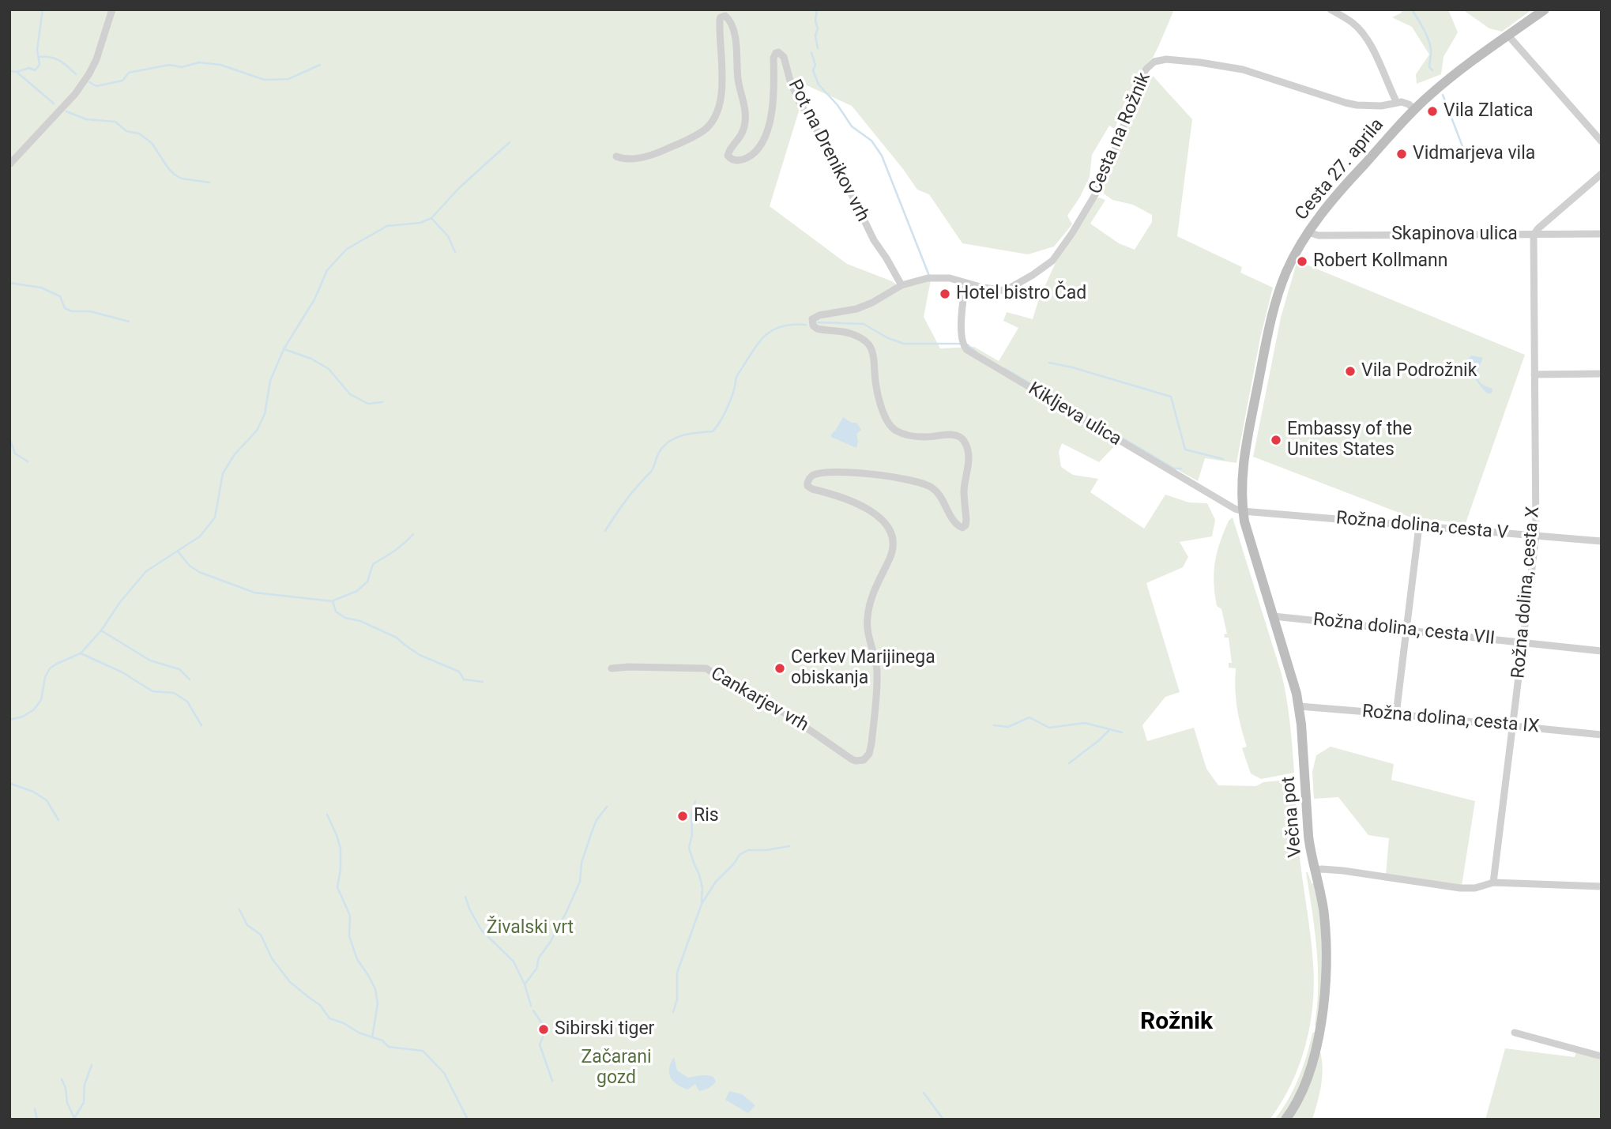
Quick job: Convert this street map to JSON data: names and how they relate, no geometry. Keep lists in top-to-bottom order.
{
  "streets": {
    "main road": ["Cesta 27. aprila", "Večna pot"],
    "street": [
      "Cesta na Rožnik",
      "Pot na Drenikov vrh",
      "Skapinova ulica",
      "Kikljeva ulica",
      "Rožna dolina, cesta V",
      "Rožna dolina, cesta X",
      "Rožna dolina, cesta VII",
      "Cankarjev vrh",
      "Rožna dolina, cesta IX"
    ]
  },
  "crossings": [
    ["Cesta na Rožnik", "Pot na Drenikov vrh"],
    ["Cesta na Rožnik", "Cesta 27. aprila"],
    ["Cesta na Rožnik", "Kikljeva ulica"],
    ["Cesta na Rožnik", "Cankarjev vrh"],
    ["Cesta 27. aprila", "Skapinova ulica"],
    ["Cesta 27. aprila", "Kikljeva ulica"],
    ["Cesta 27. aprila", "Rožna dolina, cesta V"],
    ["Cesta 27. aprila", "Večna pot"],
    ["Skapinova ulica", "Rožna dolina, cesta X"],
    ["Kikljeva ulica", "Rožna dolina, cesta V"],
    ["Kikljeva ulica", "Večna pot"],
    ["Rožna dolina, cesta V", "Rožna dolina, cesta X"],
    ["Rožna dolina, cesta V", "Večna pot"],
    ["Rožna dolina, cesta X", "Rožna dolina, cesta VII"],
    ["Rožna dolina, cesta X", "Rožna dolina, cesta IX"],
    ["Rožna dolina, cesta VII", "Večna pot"],
    ["Rožna dolina, cesta IX", "Večna pot"]
  ],
  "districts": ["Rožnik"],
  "parks": ["Živalski vrt", "Začarani gozd"],
  "places": [
    "Vila Zlatica",
    "Vidmarjeva vila",
    "Robert Kollmann",
    "Hotel bistro Čad",
    "Vila Podrožnik",
    "Embassy of the Unites States",
    "Cerkev Marijinega obiskanja",
    "Ris",
    "Sibirski tiger"
  ]
}
